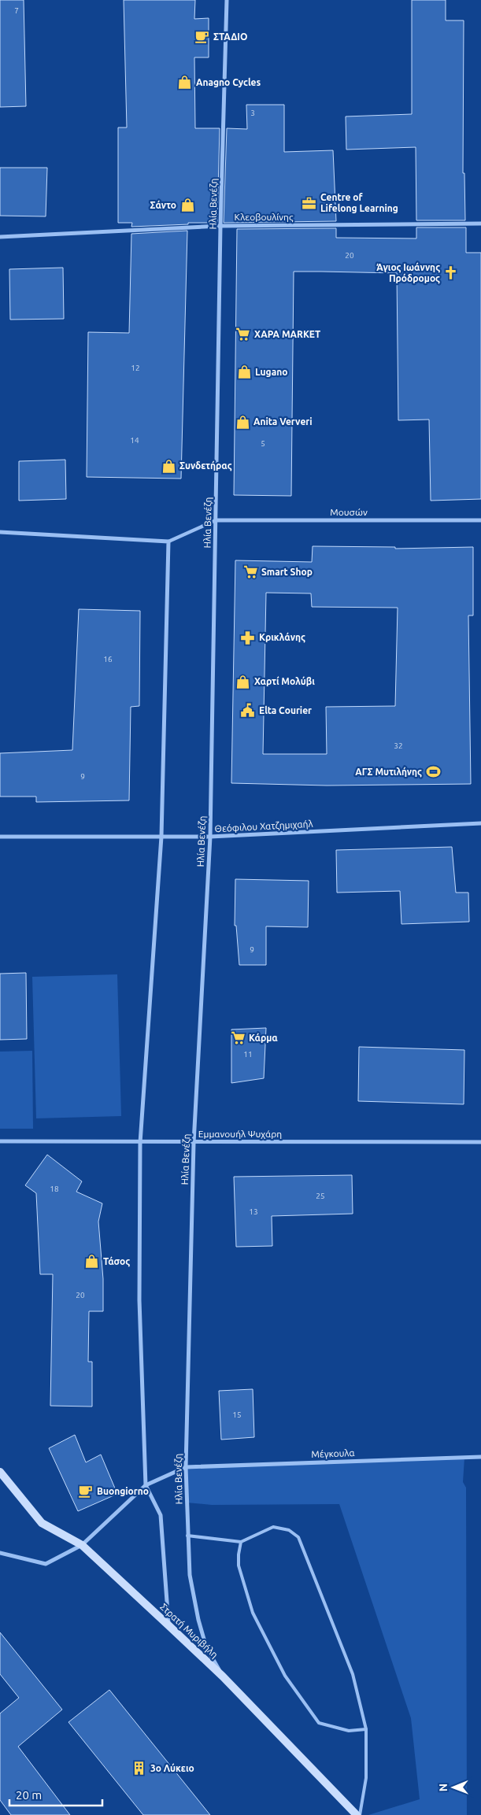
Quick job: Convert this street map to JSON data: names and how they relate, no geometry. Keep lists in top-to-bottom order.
{
  "streets": {
    "main road": ["Στρατή Μυριβήλη"],
    "street": [
      "Ηλία Βενέζη",
      "Κλεοβουλίνης",
      "Μουσών",
      "Θεόφιλου Χατζημιχαήλ",
      "Εμμανουήλ Ψυχάρη",
      "Μέγκουλα"
    ]
  },
  "crossings": [
    ["Ηλία Βενέζη", "Κλεοβουλίνης"],
    ["Ηλία Βενέζη", "Μουσών"],
    ["Ηλία Βενέζη", "Θεόφιλου Χατζημιχαήλ"],
    ["Ηλία Βενέζη", "Εμμανουήλ Ψυχάρη"],
    ["Ηλία Βενέζη", "Μέγκουλα"],
    ["Ηλία Βενέζη", "Στρατή Μυριβήλη"]
  ],
  "places": {
    "cafe": ["ΣΤΑΔΙΟ", "Buongiorno"],
    "shop": [
      "Anagno Cycles",
      "Σάντο",
      "Lugano",
      "Anita Ververi",
      "Συνδετήρας",
      "Χαρτί Μολύβι",
      "Τάσος"
    ],
    "office": ["Centre of Lifelong Learning"],
    "church": ["Άγιος Ιωάννης Πρόδρομος"],
    "supermarket": ["XAPA MARKET", "Smart Shop", "Κάρμα"],
    "pharmacy": ["Κρικλάνης"],
    "public building": ["Elta Courier"],
    "sports": ["ΑΓΣ Μυτιλήνης"],
    "building": ["3ο Λύκειο"]
  },
  "house_numbers": [
    "7",
    "3",
    "20",
    "12",
    "14",
    "5",
    "16",
    "32",
    "9",
    "9",
    "11",
    "18",
    "25",
    "13",
    "20",
    "15"
  ],
  "scale_bar": "20 m",
  "north": "left"
}
